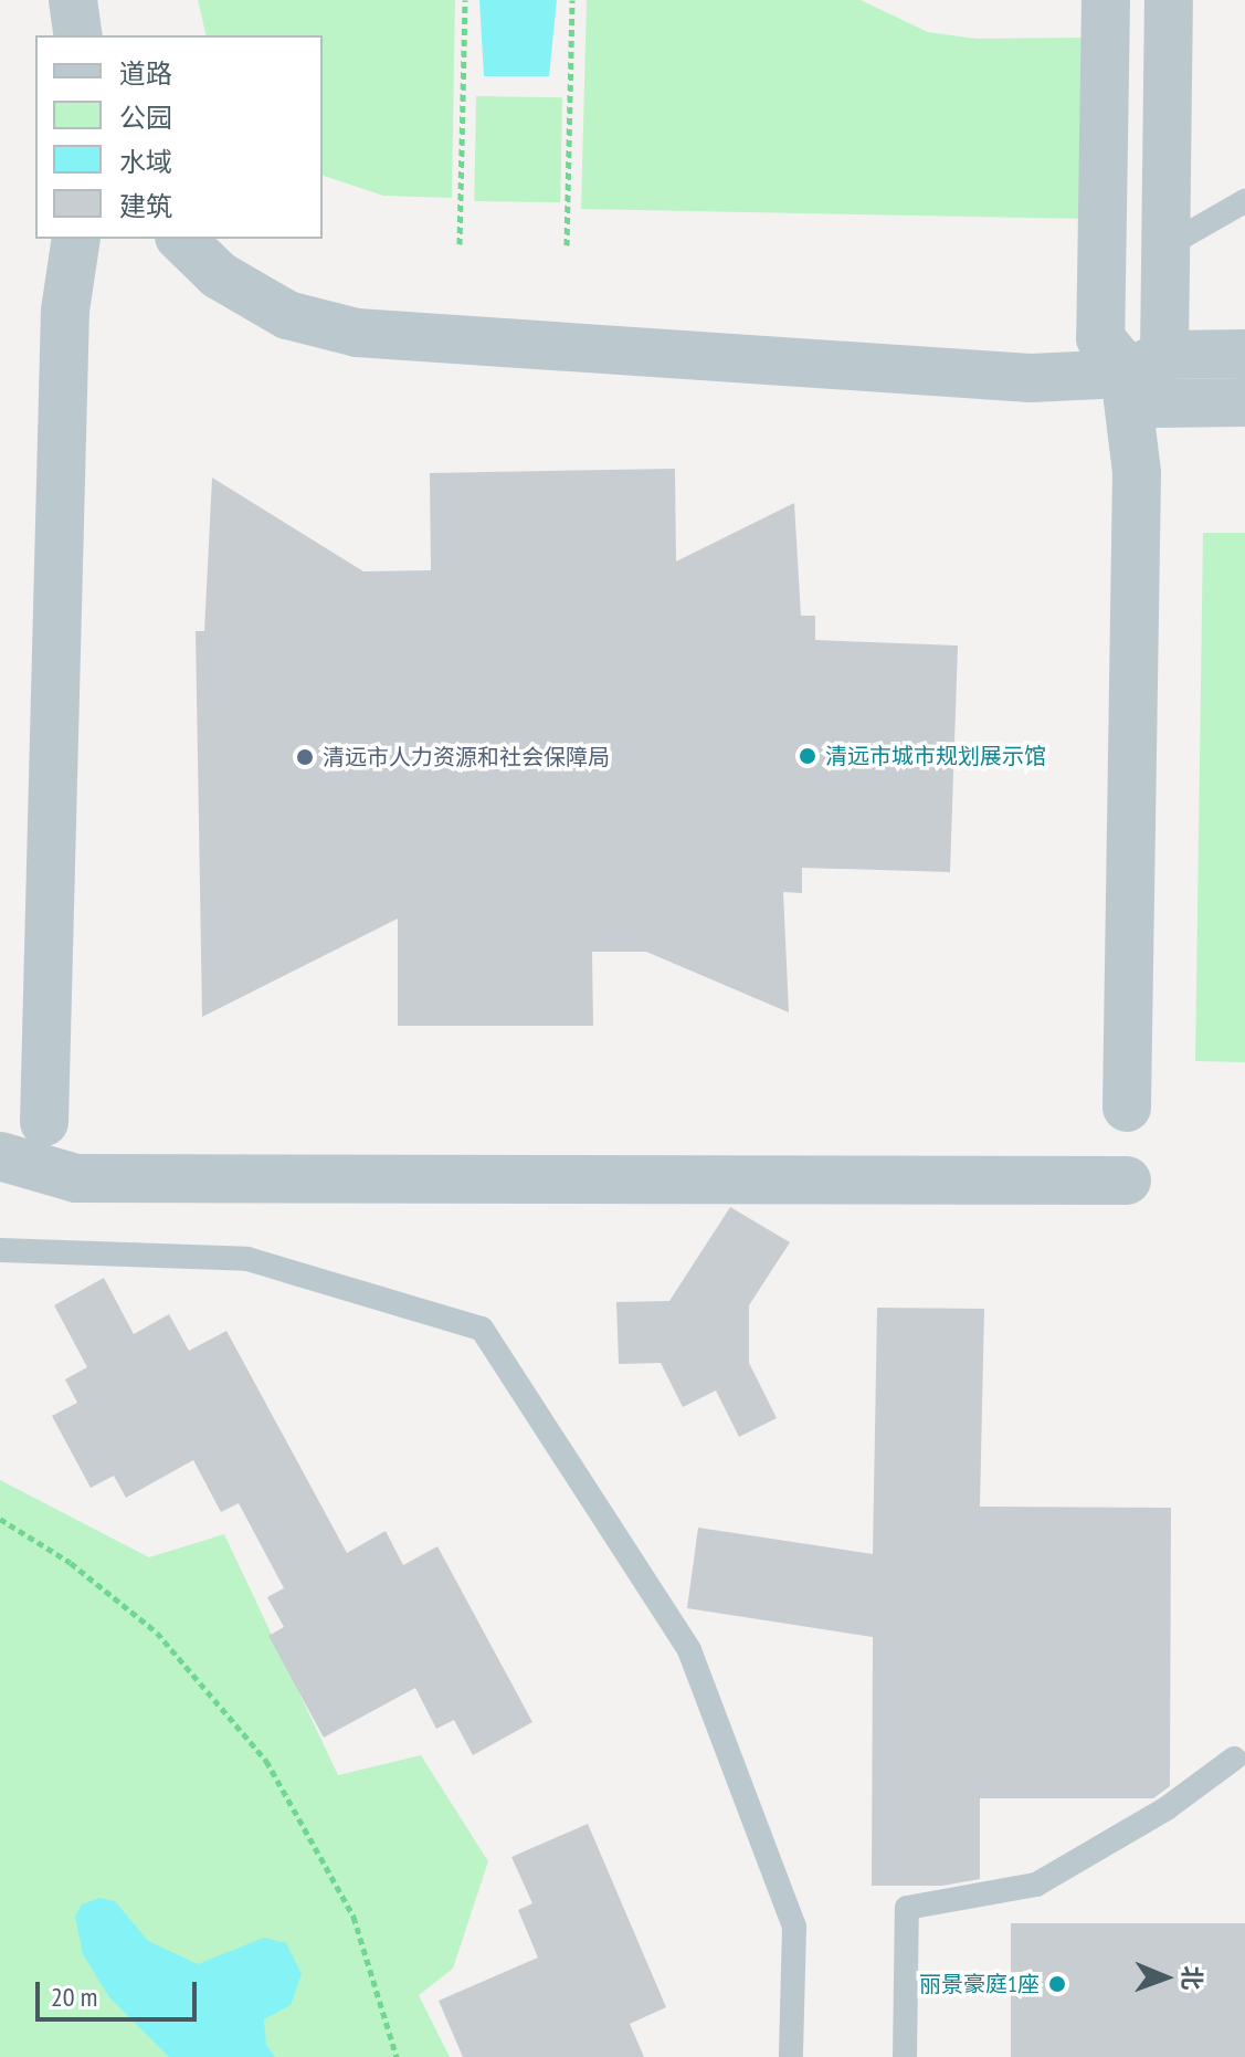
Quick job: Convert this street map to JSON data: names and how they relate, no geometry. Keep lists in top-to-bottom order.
{
  "places": ["清远市城市规划展示馆", "清远市人力资源和社会保障局", "丽景豪庭1座"],
  "legend": [
    "道路",
    "公园",
    "水域",
    "建筑"
  ],
  "scale_bar": "20 m",
  "north": "right"
}
